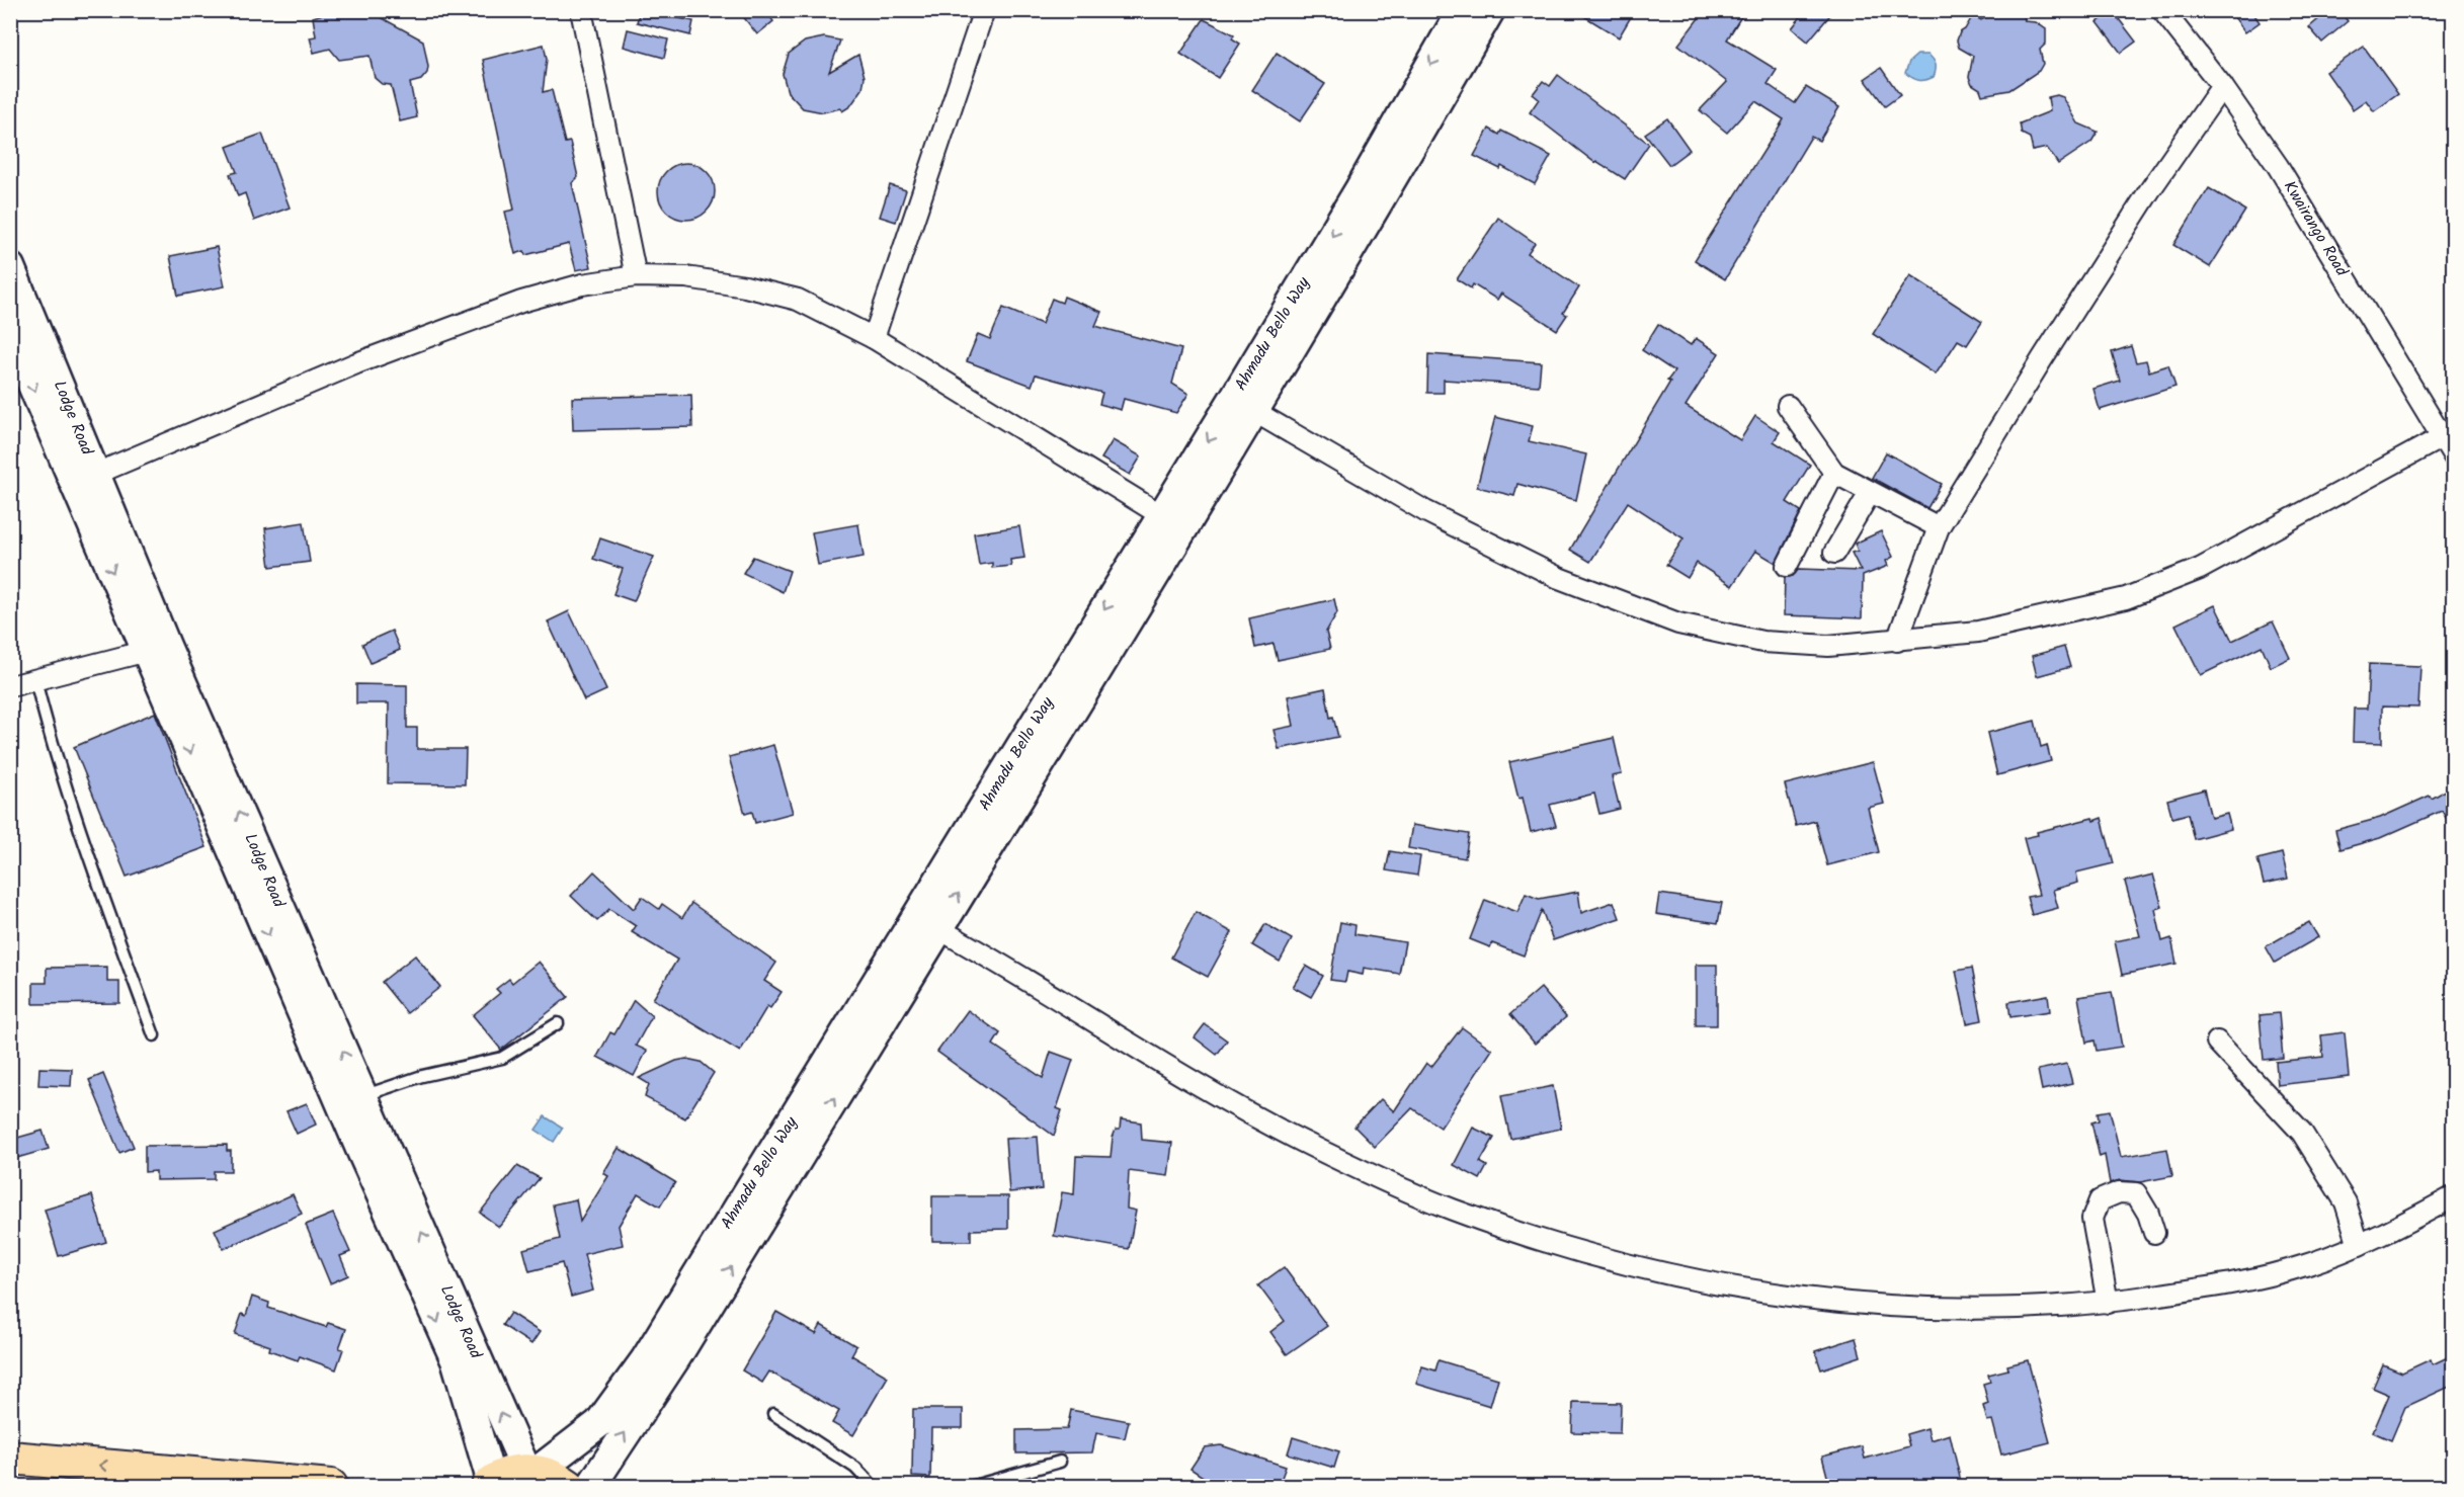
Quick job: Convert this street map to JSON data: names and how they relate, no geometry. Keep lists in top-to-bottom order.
{
  "streets": {
    "main road": ["Ahmadu Bello Way", "Lodge Road"],
    "street": ["Kwairango Road"]
  },
  "crossings": [
    ["Ahmadu Bello Way", "Lodge Road"]
  ]
}
